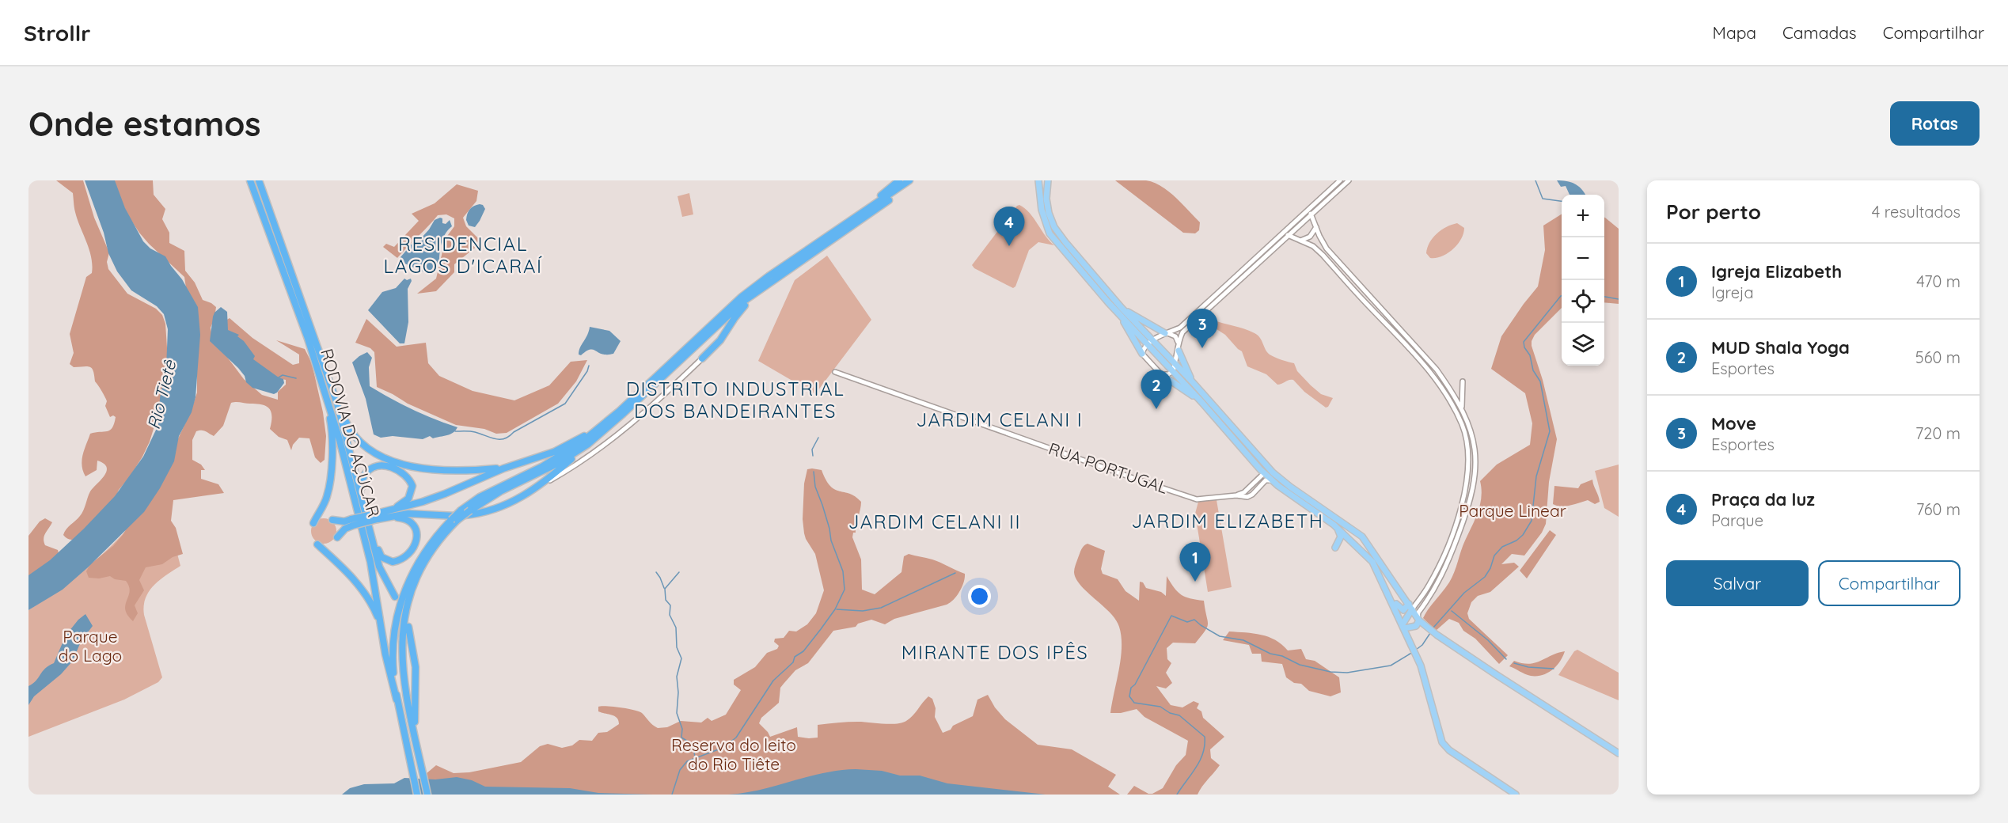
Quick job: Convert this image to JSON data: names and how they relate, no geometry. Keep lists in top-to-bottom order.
{
  "streets": {
    "highway": ["RODOVIA DO AÇÚCAR"],
    "street": ["RUA PORTUGAL"]
  },
  "districts": [
    "RESIDENCIAL LAGOS D'ICARAÍ",
    "DISTRITO INDUSTRIAL DOS BANDEIRANTES",
    "JARDIM CELANI I",
    "JARDIM ELIZABETH",
    "JARDIM CELANI II",
    "MIRANTE DOS IPÊS"
  ],
  "water": ["Rio Tietê"],
  "parks": ["Parque Linear", "Parque do Lago", "Reserva do leito do Rio Tiête"],
  "page": {
    "header": "Strollr",
    "nav": ["Mapa", "Camadas", "Compartilhar"],
    "buttons": [
      "Rotas",
      ["Salvar", "Compartilhar"]
    ],
    "title": "Onde estamos",
    "heading": ["Por perto", "4 resultados"],
    "map_buttons": ["+", "−"],
    "pins": [
      "4",
      "3",
      "2",
      "1"
    ],
    "list": [
      {
        "mark": "1",
        "name": "Igreja Elizabeth",
        "note": "Igreja",
        "value": "470 m"
      },
      {
        "mark": "2",
        "name": "MUD Shala Yoga",
        "note": "Esportes",
        "value": "560 m"
      },
      {
        "mark": "3",
        "name": "Move",
        "note": "Esportes",
        "value": "720 m"
      },
      {
        "mark": "4",
        "name": "Praça da luz",
        "note": "Parque",
        "value": "760 m"
      }
    ]
  }
}
